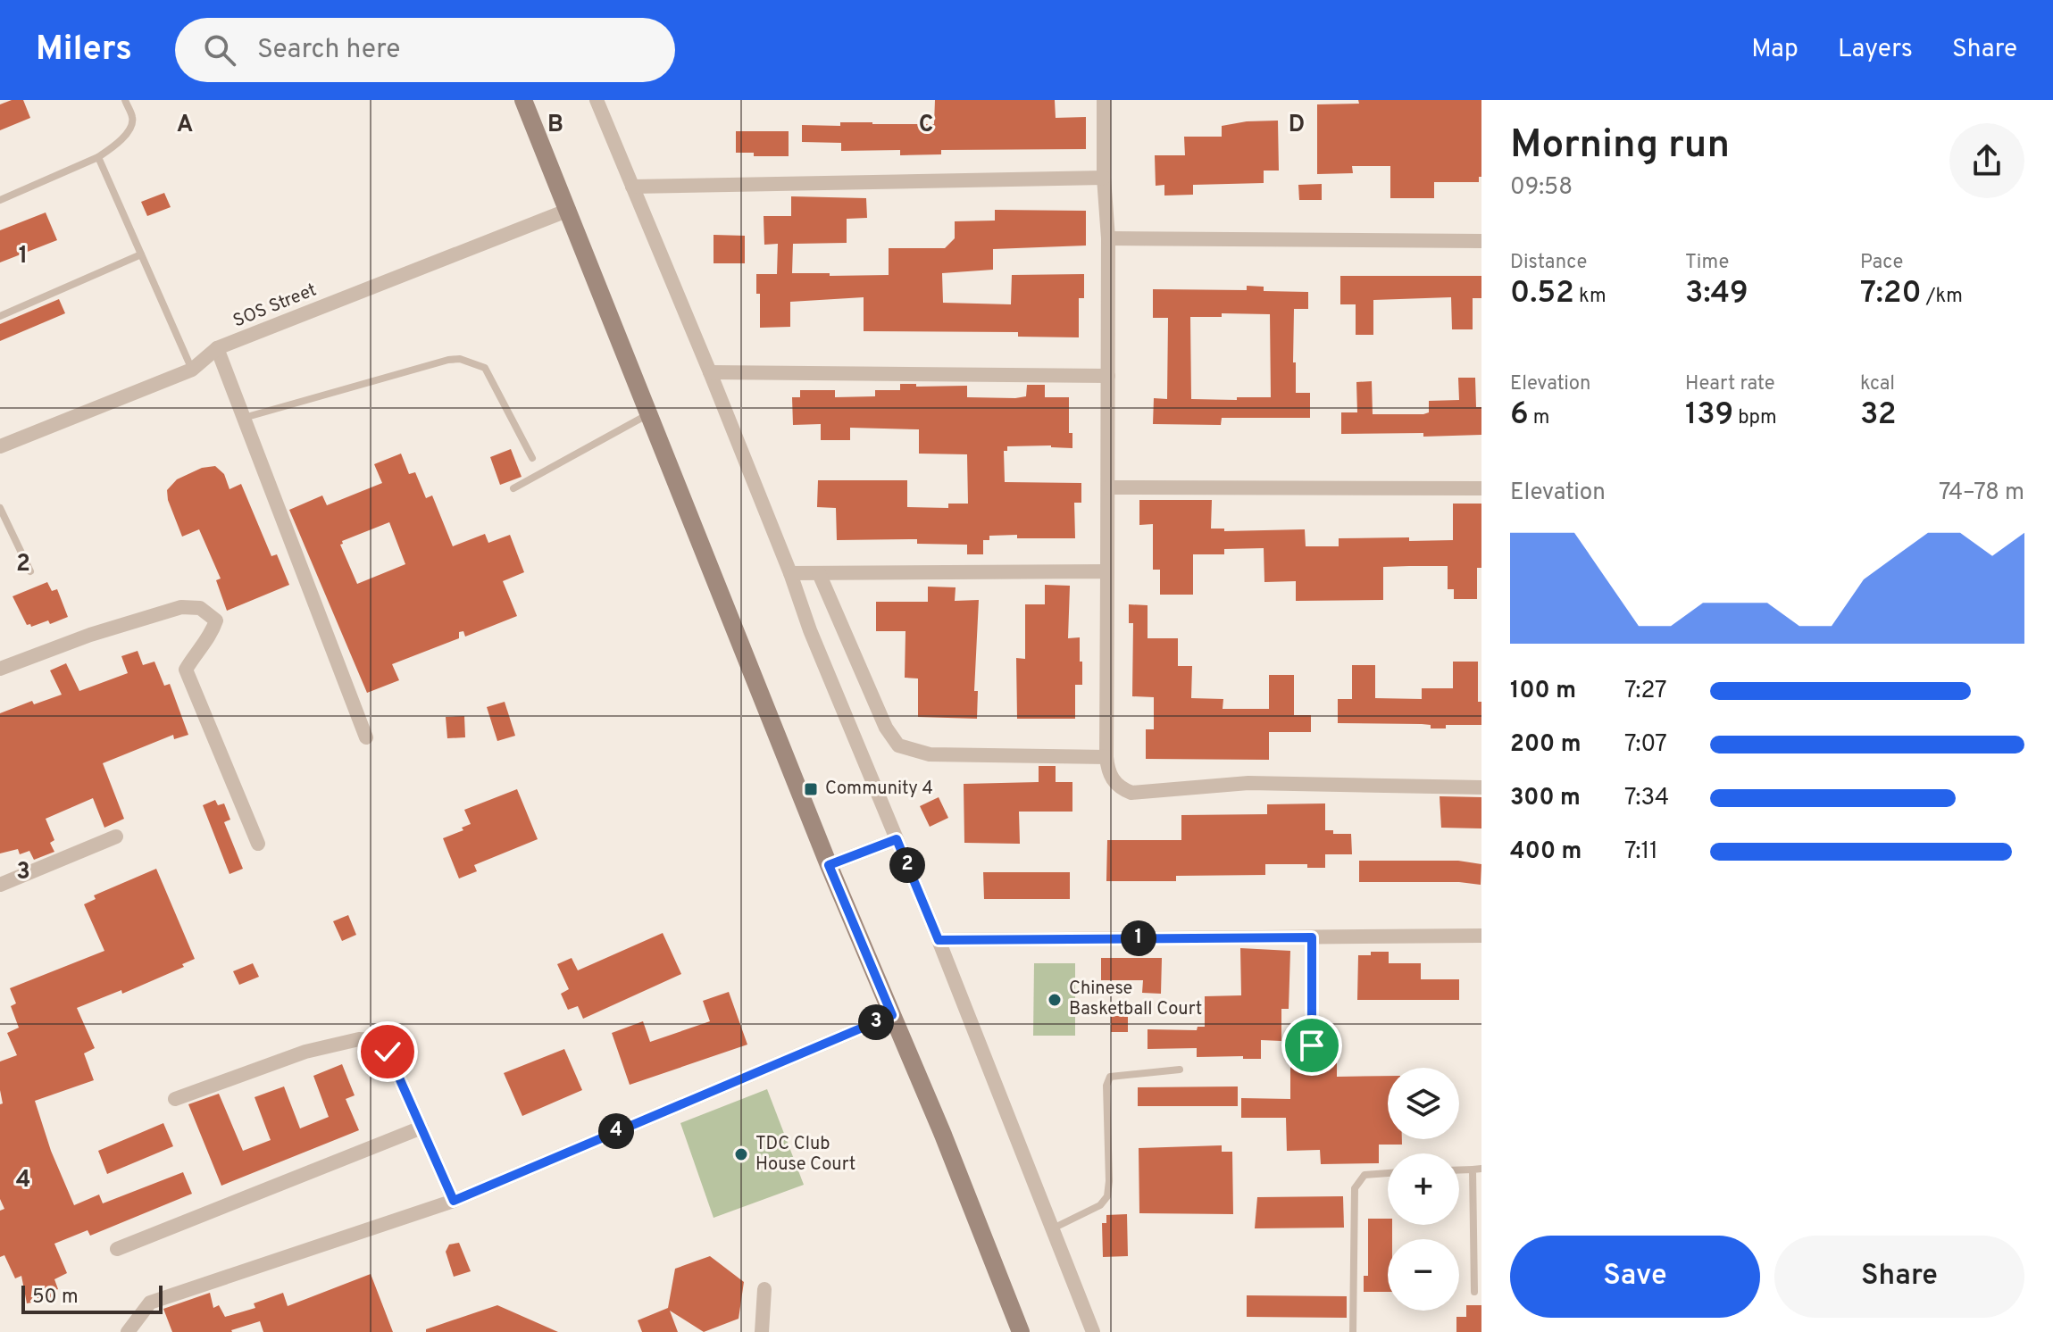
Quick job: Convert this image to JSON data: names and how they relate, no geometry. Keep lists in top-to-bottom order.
{
  "streets": {
    "street": ["SOS Street"]
  },
  "places": {
    "transit": ["Community 4"],
    "other": ["Chinese Basketball Court", "TDC Club House Court"]
  },
  "scale_bar": "50 m",
  "page": {
    "header": "Milers",
    "search": "Search here",
    "nav": ["Map", "Layers", "Share"],
    "heading": ["Morning run", "09:58"],
    "stats": [
      ["Distance", "0.52 km"],
      ["Time", "3:49"],
      ["Pace", "7:20 /km"],
      ["Elevation", "6 m"],
      ["Heart rate", "139 bpm"],
      ["kcal", "32"]
    ],
    "chart": ["Elevation", "74–78 m"],
    "list": [
      {
        "name": "100 m",
        "note": "7:27"
      },
      {
        "name": "200 m",
        "note": "7:07"
      },
      {
        "name": "300 m",
        "note": "7:34"
      },
      {
        "name": "400 m",
        "note": "7:11"
      }
    ],
    "pins": [
      "2",
      "1",
      "3",
      "4"
    ],
    "map_buttons": ["+", "−"],
    "buttons": ["Save", "Share"],
    "scale": "50 m"
  },
  "grid": {
    "columns": [
      "A",
      "B",
      "C",
      "D"
    ],
    "rows": [
      "1",
      "2",
      "3",
      "4"
    ]
  }
}
